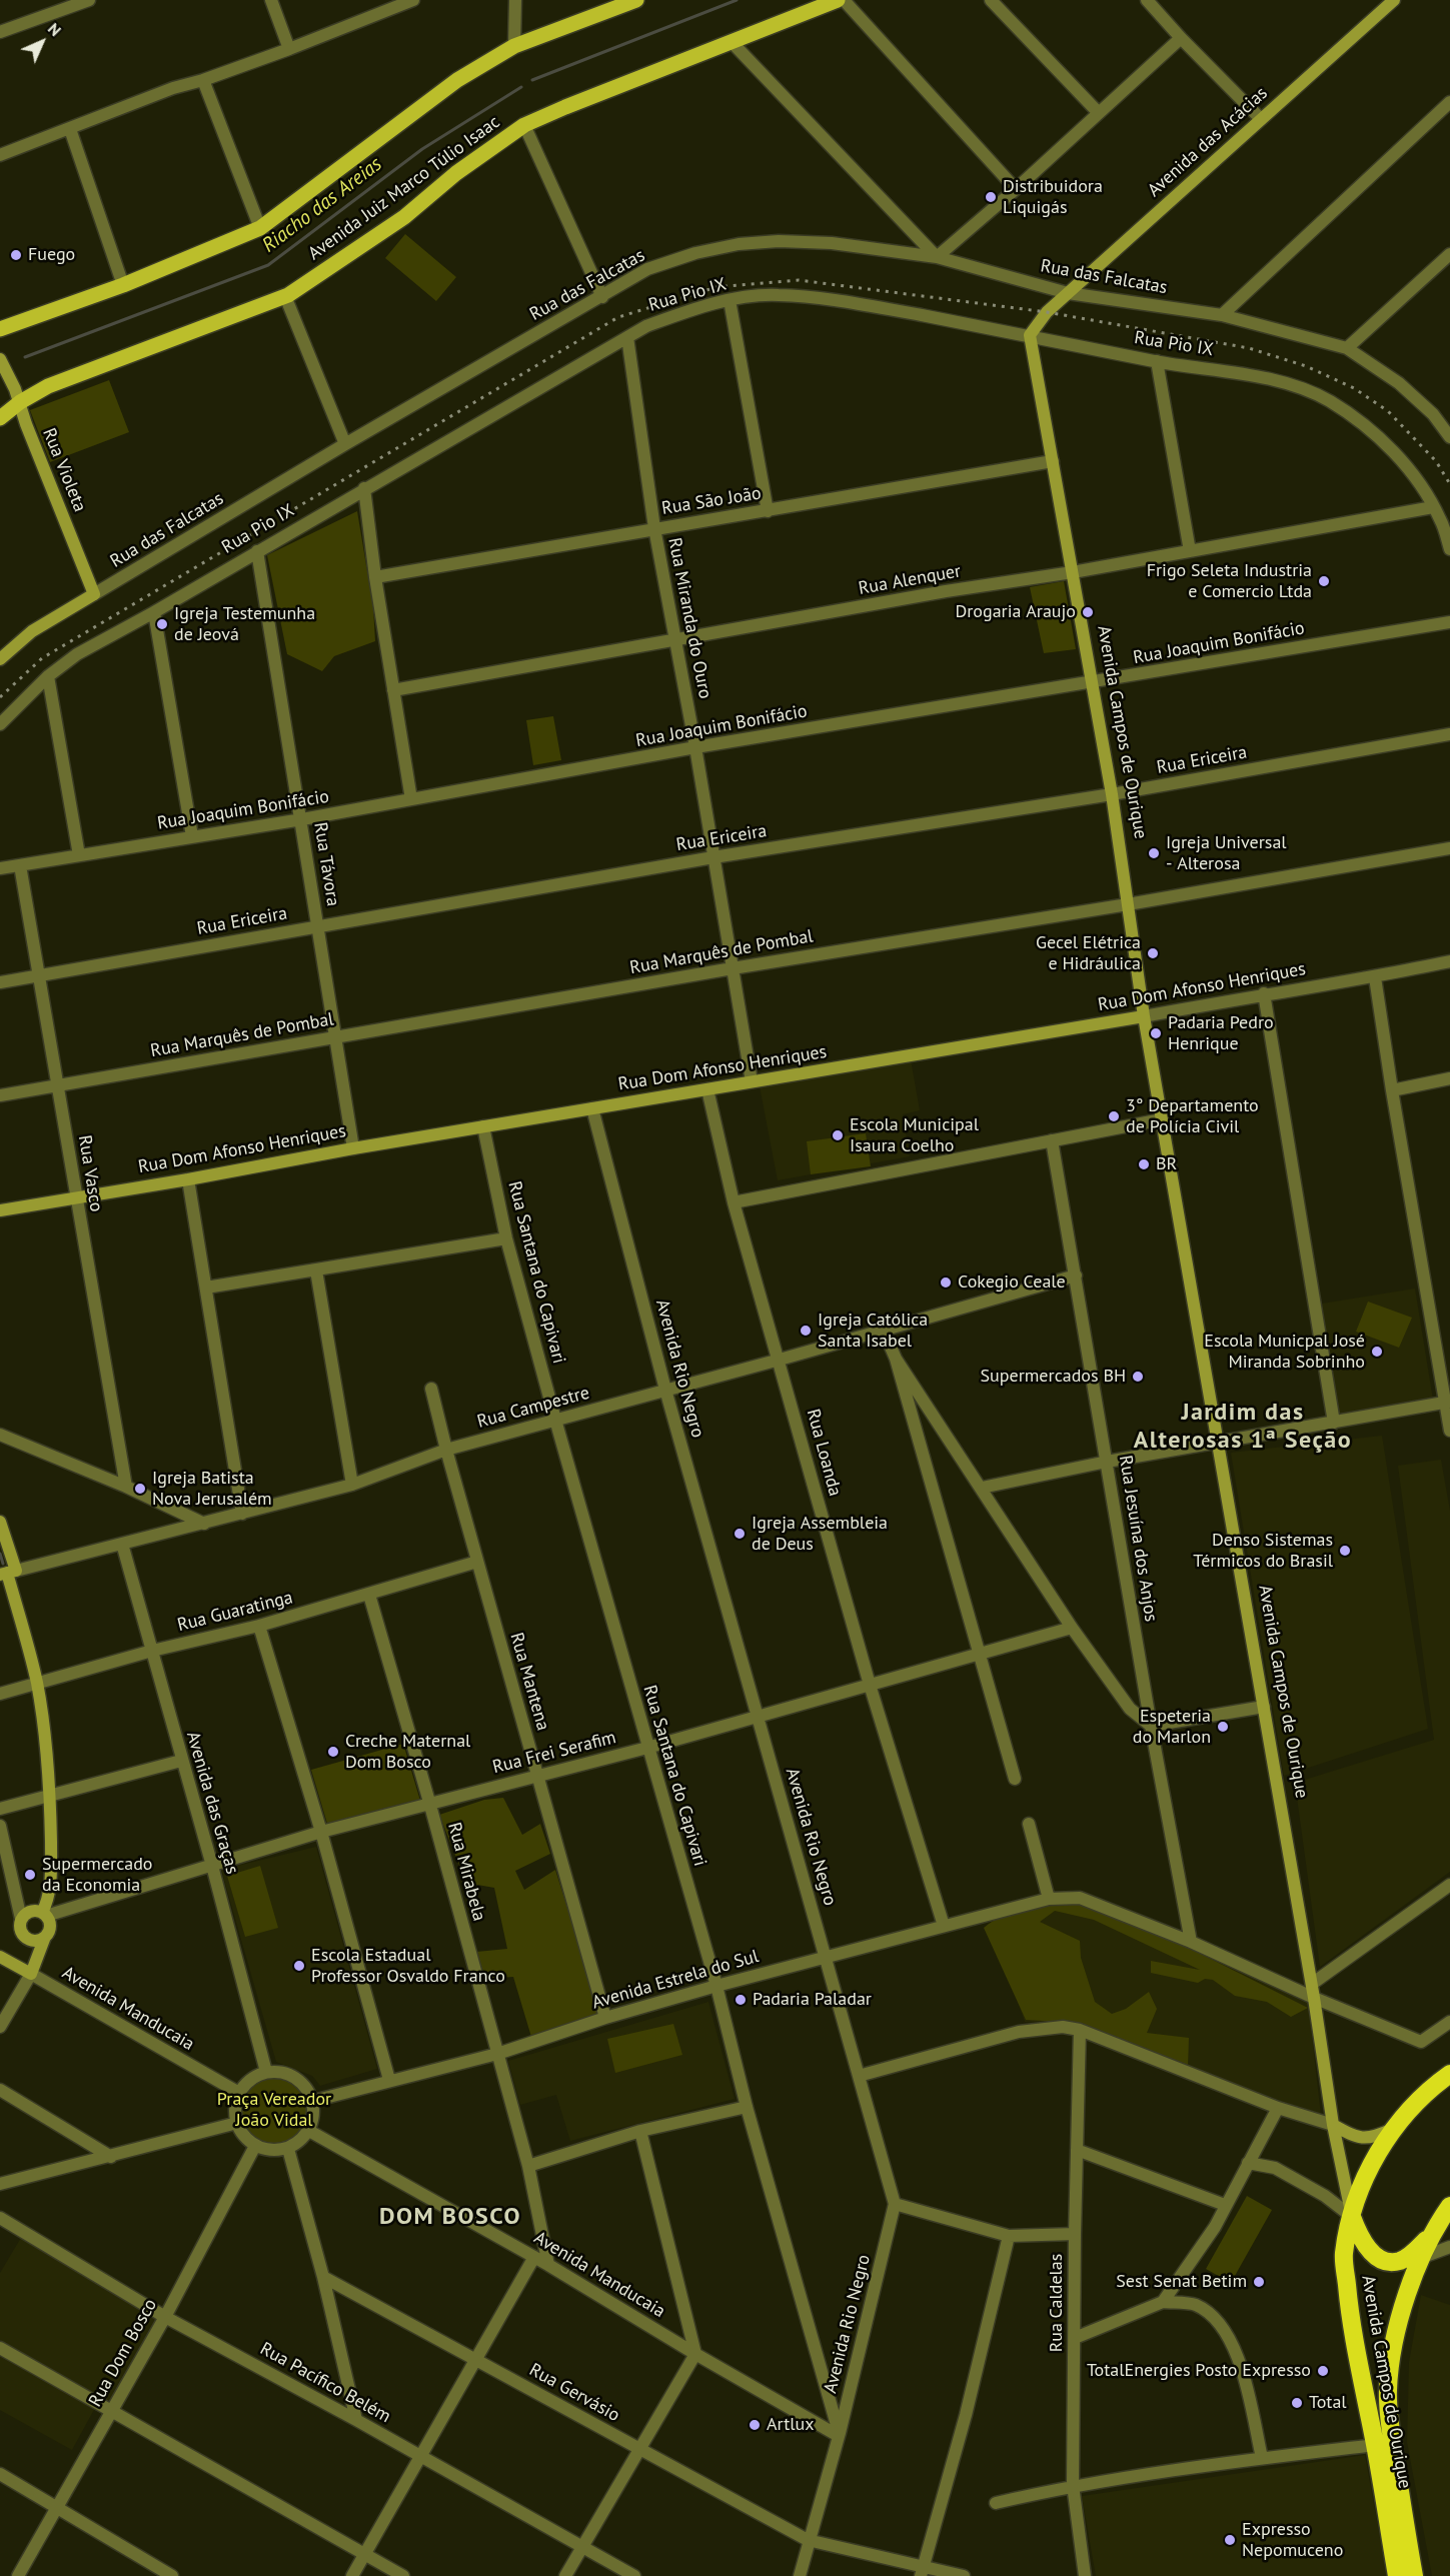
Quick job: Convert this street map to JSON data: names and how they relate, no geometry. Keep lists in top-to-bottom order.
{
  "streets": {
    "highway": ["Avenida Campos de Ourique"],
    "main road": [
      "Avenida das Acácias",
      "Avenida Juiz Marco Túlio Isaac",
      "Rua das Falcatas",
      "Rua Violeta",
      "Rua Dom Afonso Henriques",
      "Avenida Manducaia"
    ],
    "street": [
      "Rua Pio IX",
      "Rua São João",
      "Rua Alenquer",
      "Rua Miranda do Ouro",
      "Rua Joaquim Bonifácio",
      "Rua Ericeira",
      "Rua Távora",
      "Rua Marquês de Pombal",
      "Rua Vasco",
      "Rua Santana do Capivari",
      "Avenida Rio Negro",
      "Rua Campestre",
      "Rua Loanda",
      "Rua Jesuína dos Anjos",
      "Rua Guaratinga",
      "Rua Mantena",
      "Rua Frei Serafim",
      "Avenida das Graças",
      "Rua Mirabela",
      "Avenida Estrela do Sul",
      "Rua Caldelas",
      "Rua Dom Bosco",
      "Rua Pacífico Belém",
      "Rua Gervásio"
    ]
  },
  "crossings": [
    ["Avenida das Acácias", "Rua das Falcatas"],
    ["Avenida das Acácias", "Rua Pio IX"],
    ["Avenida das Acácias", "Avenida Campos de Ourique"],
    ["Avenida Juiz Marco Túlio Isaac", "Rua Violeta"],
    ["Rua das Falcatas", "Rua Violeta"],
    ["Rua Pio IX", "Rua Alenquer"],
    ["Rua Pio IX", "Rua Miranda do Ouro"],
    ["Rua Pio IX", "Avenida Campos de Ourique"],
    ["Rua Pio IX", "Rua Távora"],
    ["Rua São João", "Rua Miranda do Ouro"],
    ["Rua São João", "Avenida Campos de Ourique"],
    ["Rua Alenquer", "Rua Miranda do Ouro"],
    ["Rua Alenquer", "Avenida Campos de Ourique"],
    ["Rua Miranda do Ouro", "Rua Joaquim Bonifácio"],
    ["Rua Miranda do Ouro", "Rua Ericeira"],
    ["Rua Miranda do Ouro", "Rua Marquês de Pombal"],
    ["Rua Miranda do Ouro", "Rua Dom Afonso Henriques"],
    ["Rua Joaquim Bonifácio", "Avenida Campos de Ourique"],
    ["Rua Joaquim Bonifácio", "Rua Távora"],
    ["Rua Joaquim Bonifácio", "Rua Vasco"],
    ["Avenida Campos de Ourique", "Rua Ericeira"],
    ["Avenida Campos de Ourique", "Rua Marquês de Pombal"],
    ["Avenida Campos de Ourique", "Rua Dom Afonso Henriques"],
    ["Avenida Campos de Ourique", "Avenida Estrela do Sul"],
    ["Rua Ericeira", "Rua Távora"],
    ["Rua Ericeira", "Rua Vasco"],
    ["Rua Távora", "Rua Marquês de Pombal"],
    ["Rua Távora", "Rua Dom Afonso Henriques"],
    ["Rua Marquês de Pombal", "Rua Vasco"],
    ["Rua Dom Afonso Henriques", "Rua Vasco"],
    ["Rua Dom Afonso Henriques", "Rua Santana do Capivari"],
    ["Rua Dom Afonso Henriques", "Avenida Rio Negro"],
    ["Rua Dom Afonso Henriques", "Rua Loanda"],
    ["Rua Santana do Capivari", "Avenida Rio Negro"],
    ["Rua Santana do Capivari", "Rua Campestre"],
    ["Rua Santana do Capivari", "Rua Frei Serafim"],
    ["Rua Santana do Capivari", "Avenida Estrela do Sul"],
    ["Rua Santana do Capivari", "Avenida Manducaia"],
    ["Avenida Rio Negro", "Rua Campestre"],
    ["Avenida Rio Negro", "Rua Frei Serafim"],
    ["Avenida Rio Negro", "Avenida Estrela do Sul"],
    ["Avenida Rio Negro", "Avenida Manducaia"],
    ["Avenida Rio Negro", "Rua Gervásio"],
    ["Rua Campestre", "Rua Loanda"],
    ["Rua Campestre", "Rua Jesuína dos Anjos"],
    ["Rua Campestre", "Rua Mantena"],
    ["Rua Campestre", "Avenida das Graças"],
    ["Rua Loanda", "Rua Frei Serafim"],
    ["Rua Loanda", "Avenida Estrela do Sul"],
    ["Rua Jesuína dos Anjos", "Avenida Estrela do Sul"],
    ["Rua Guaratinga", "Rua Mantena"],
    ["Rua Guaratinga", "Avenida das Graças"],
    ["Rua Guaratinga", "Rua Mirabela"],
    ["Rua Mantena", "Rua Frei Serafim"],
    ["Rua Mantena", "Avenida Estrela do Sul"],
    ["Rua Frei Serafim", "Avenida das Graças"],
    ["Rua Frei Serafim", "Rua Mirabela"],
    ["Avenida das Graças", "Avenida Estrela do Sul"],
    ["Avenida das Graças", "Avenida Manducaia"],
    ["Avenida das Graças", "Rua Dom Bosco"],
    ["Rua Mirabela", "Avenida Estrela do Sul"],
    ["Rua Mirabela", "Avenida Manducaia"],
    ["Avenida Estrela do Sul", "Avenida Manducaia"],
    ["Avenida Estrela do Sul", "Rua Dom Bosco"],
    ["Avenida Manducaia", "Rua Dom Bosco"],
    ["Rua Dom Bosco", "Rua Pacífico Belém"]
  ],
  "districts": ["Jardim das Alterosas 1ª Seção", "DOM BOSCO"],
  "water": ["Riacho das Areias"],
  "parks": ["Praça Vereador João Vidal"],
  "places": [
    "Distribuidora Liquigás",
    "Fuego",
    "Frigo Seleta Industria e Comercio Ltda",
    "Drogaria Araujo",
    "Igreja Testemunha de Jeová",
    "Igreja Universal - Alterosa",
    "Gecel Elétrica e Hidráulica",
    "Padaria Pedro Henrique",
    "3° Departamento de Polícia Civil",
    "Escola Municipal Isaura Coelho",
    "BR",
    "Cokegio Ceale",
    "Igreja Católica Santa Isabel",
    "Escola Municpal José Miranda Sobrinho",
    "Supermercados BH",
    "Igreja Batista Nova Jerusalém",
    "Igreja Assembleia de Deus",
    "Denso Sistemas Térmicos do Brasil",
    "Espeteria do Marlon",
    "Creche Maternal Dom Bosco",
    "Supermercado da Economia",
    "Escola Estadual Professor Osvaldo Franco",
    "Padaria Paladar",
    "Sest Senat Betim",
    "TotalEnergies Posto Expresso",
    "Total",
    "Artlux",
    "Expresso Nepomuceno"
  ],
  "north": "top right"
}
